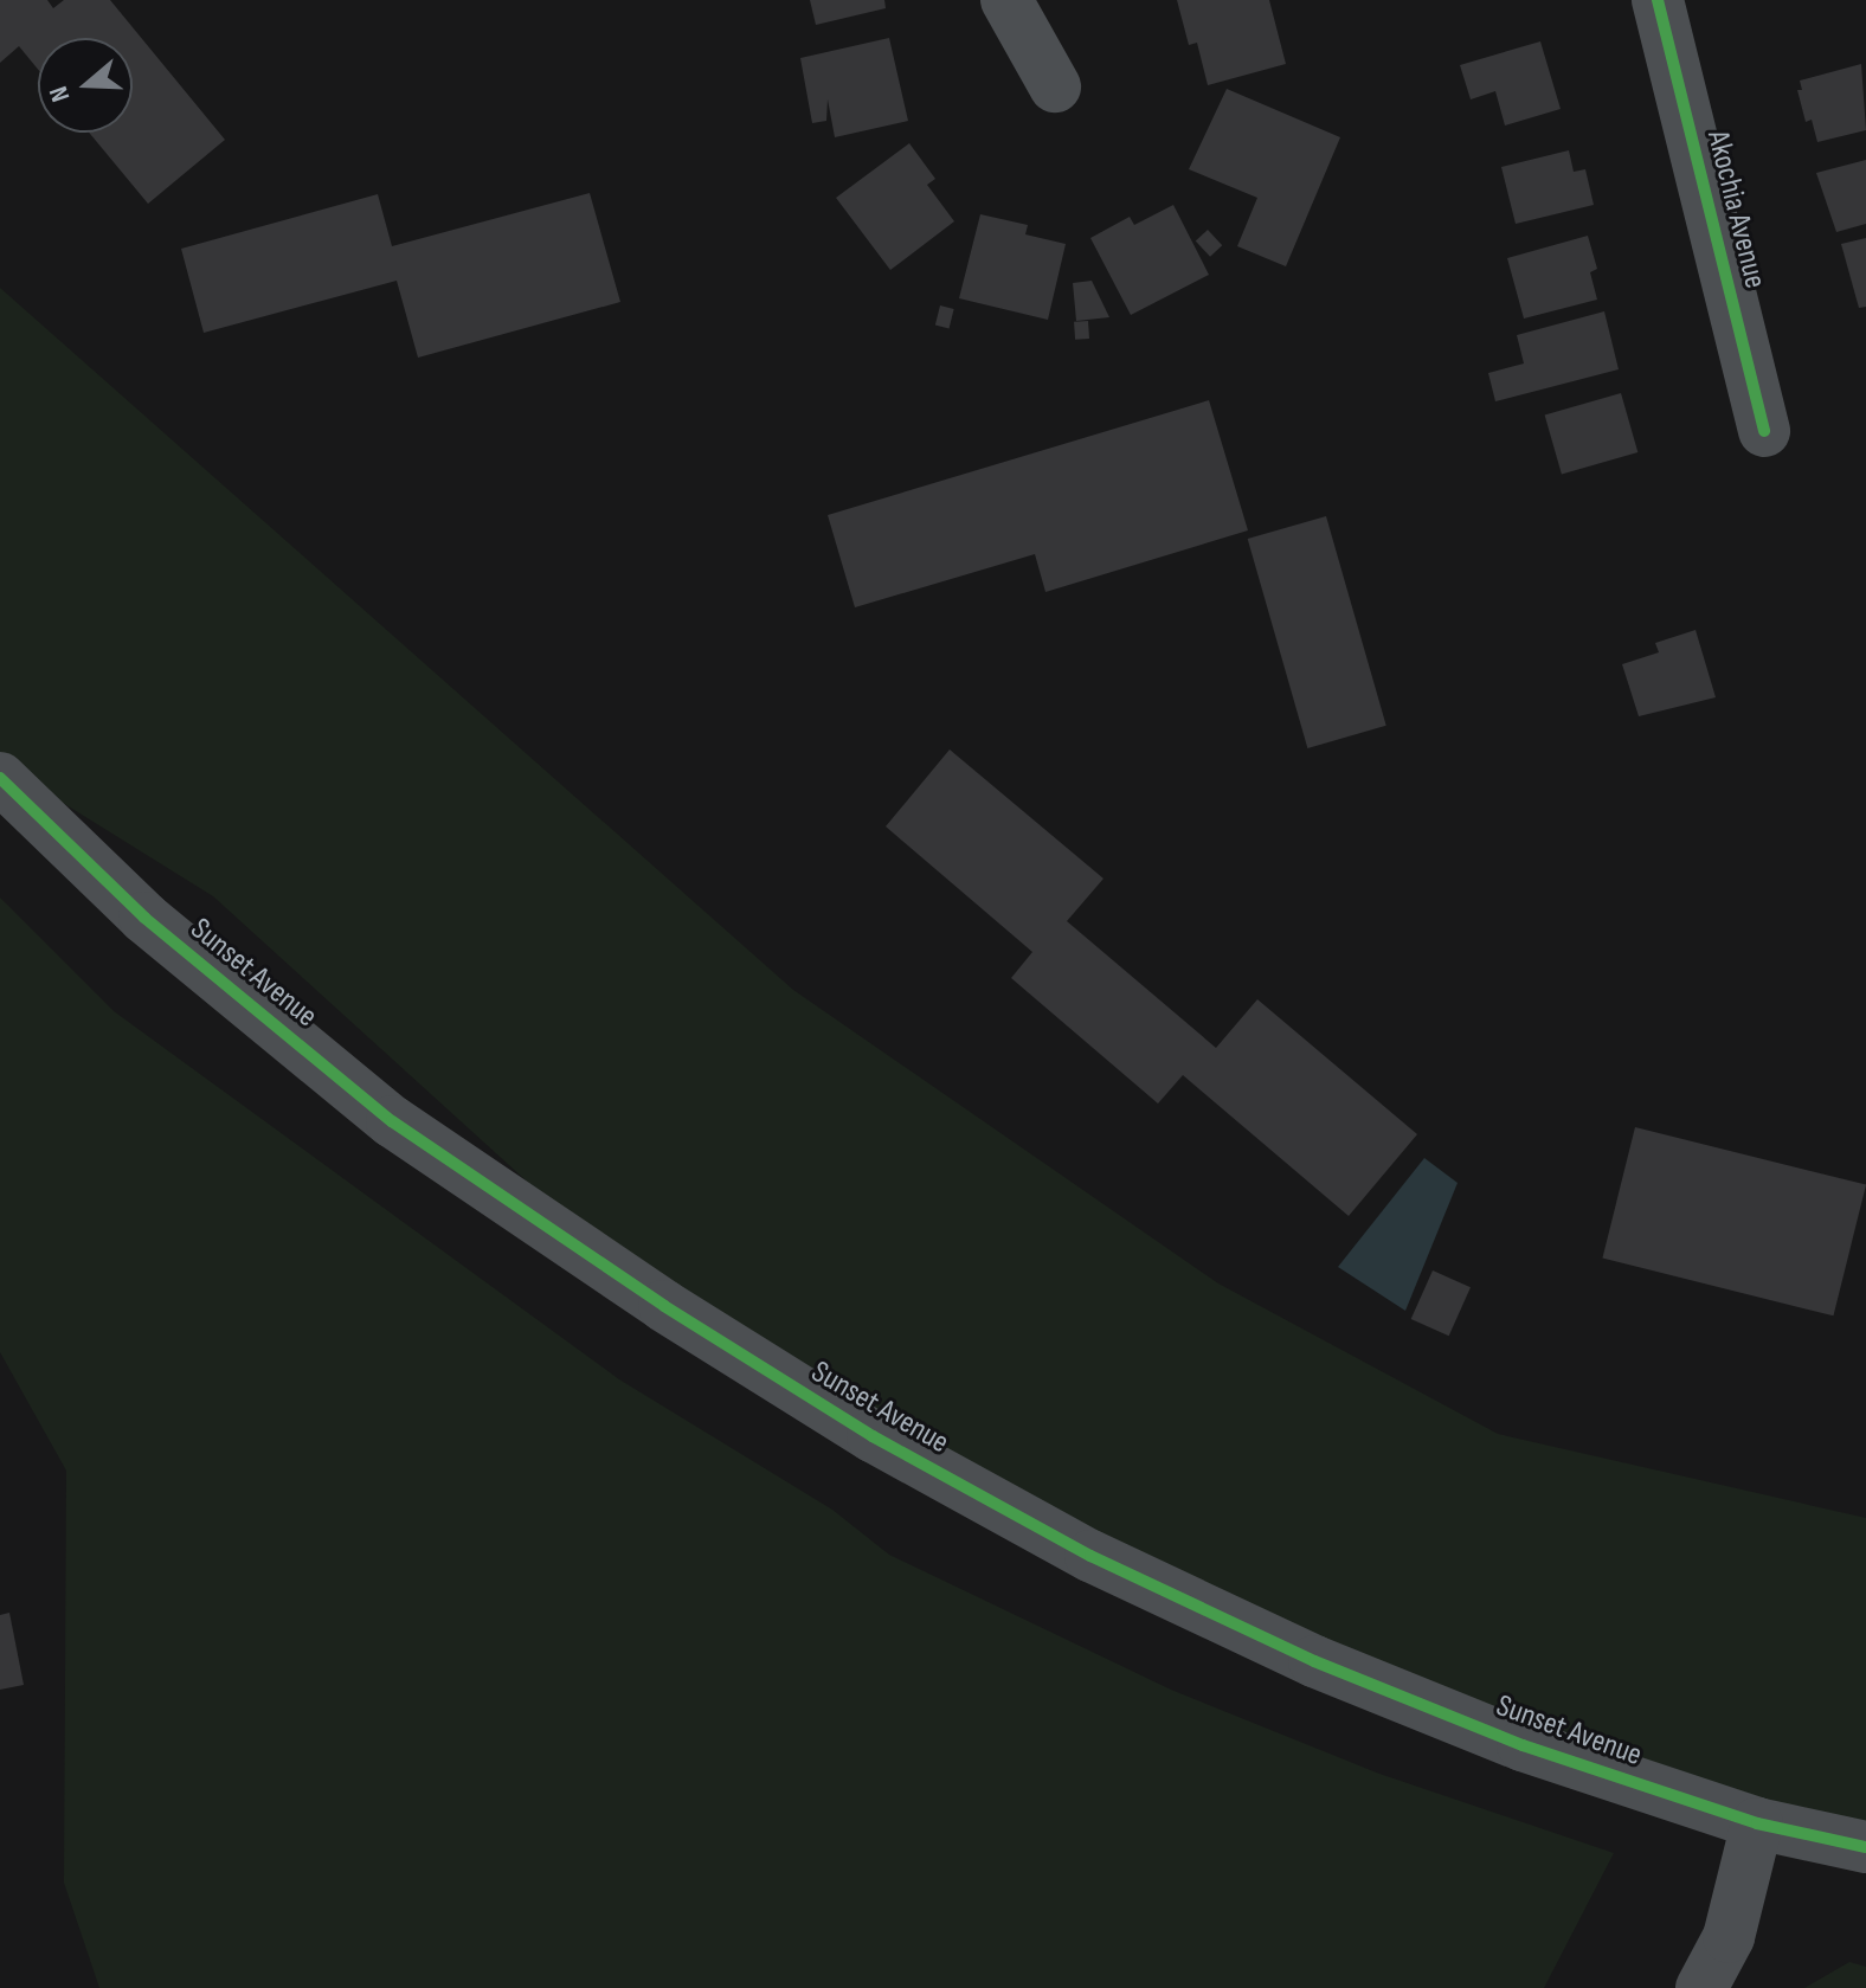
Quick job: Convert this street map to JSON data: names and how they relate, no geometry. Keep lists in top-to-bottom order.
{
  "streets": {
    "street": ["Akochia Avenue", "Sunset Avenue"]
  },
  "north": "left"
}
